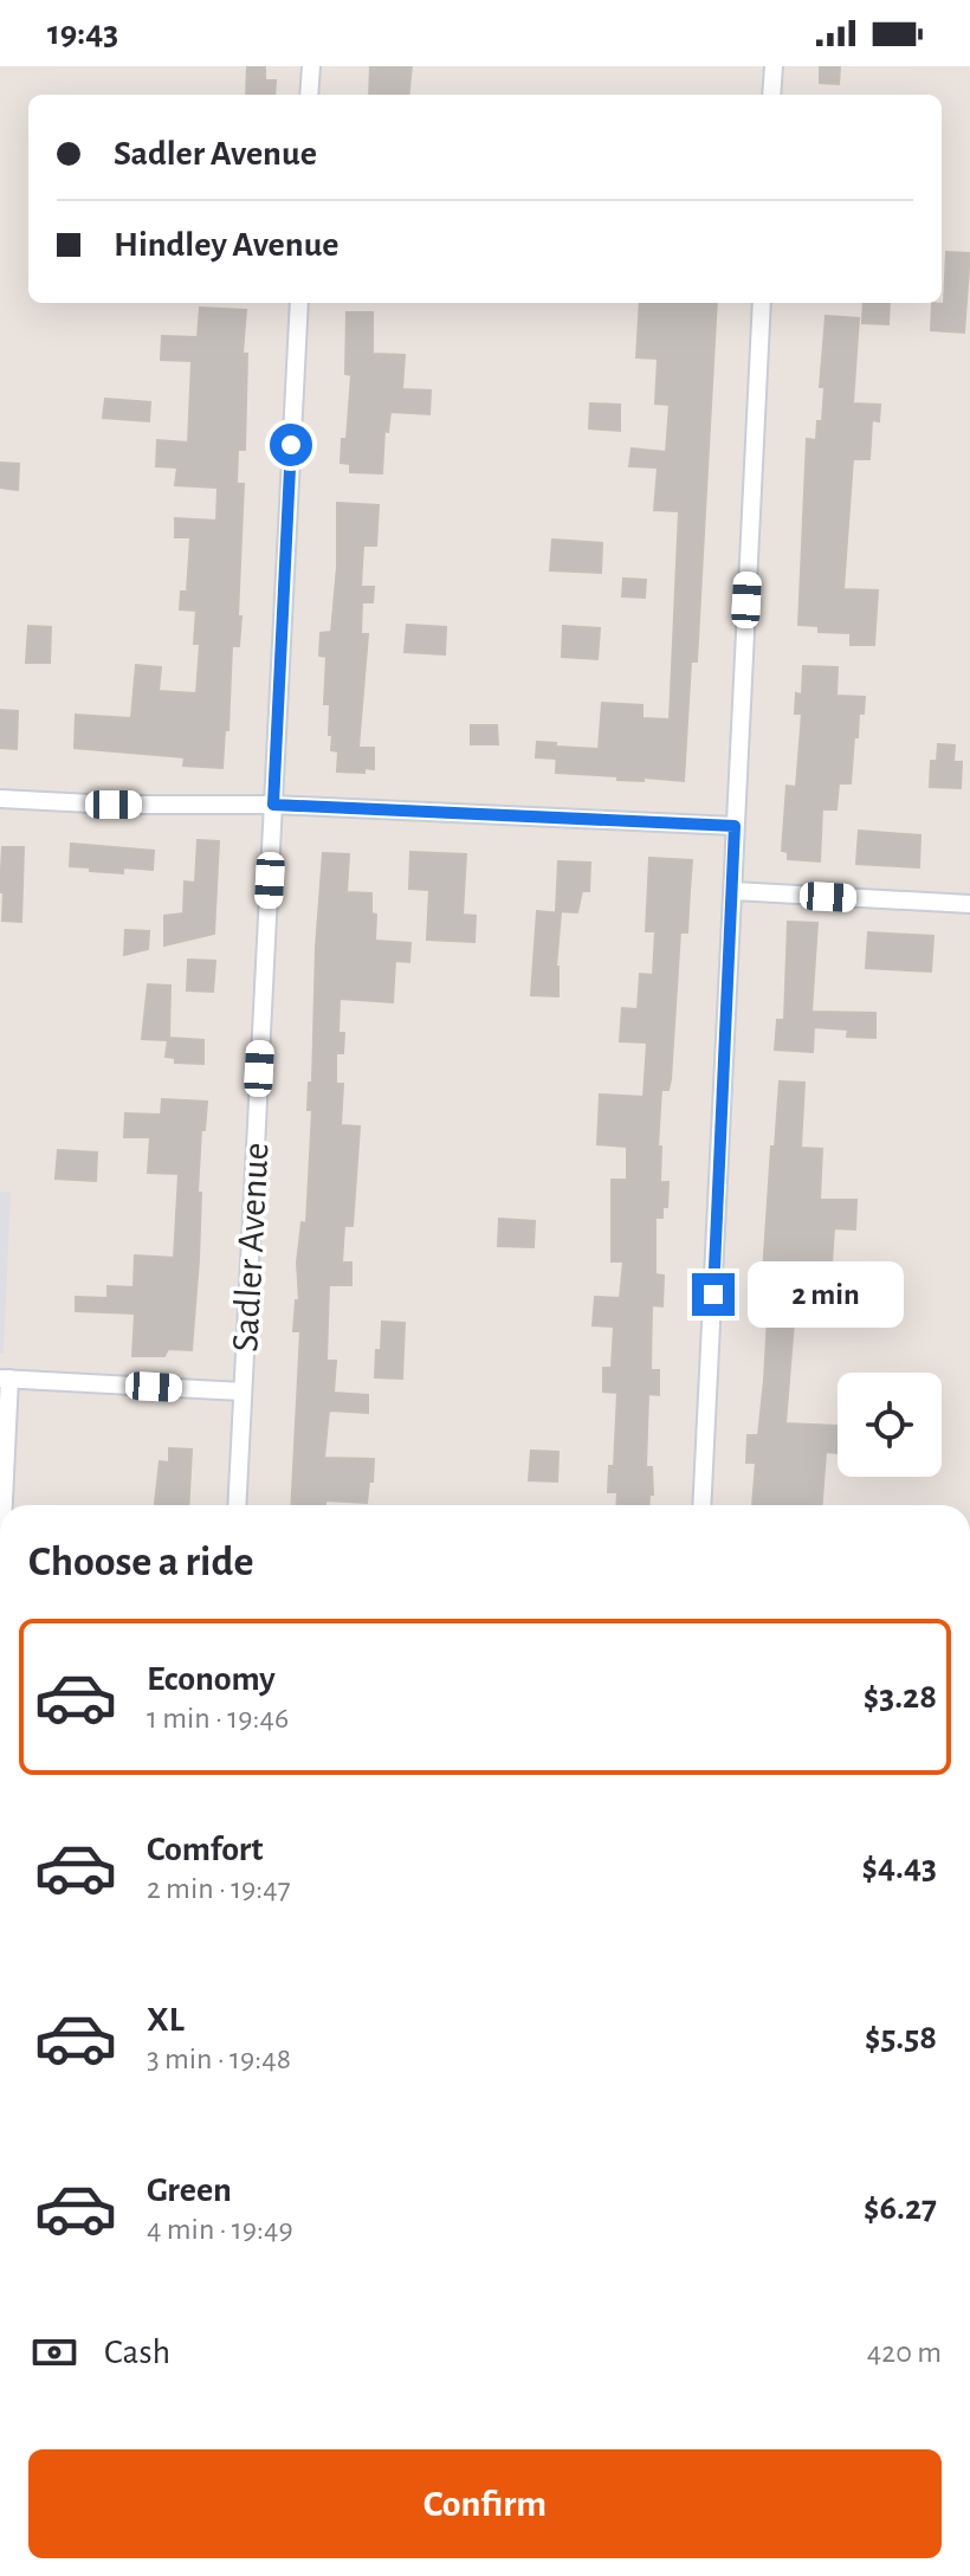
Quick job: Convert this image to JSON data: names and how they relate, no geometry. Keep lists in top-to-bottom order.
{
  "streets": {
    "street": ["Sadler Avenue"]
  },
  "page": {
    "status": "19:43",
    "banner": ["Sadler Avenue", "Hindley Avenue"],
    "bubble": "2 min",
    "heading": "Choose a ride",
    "list": [
      {
        "name": "Economy",
        "note": "1 min · 19:46",
        "value": "$3.28"
      },
      {
        "name": "Comfort",
        "note": "2 min · 19:47",
        "value": "$4.43"
      },
      {
        "name": "XL",
        "note": "3 min · 19:48",
        "value": "$5.58"
      },
      {
        "name": "Green",
        "note": "4 min · 19:49",
        "value": "$6.27"
      }
    ],
    "pay": ["Cash", "420 m"],
    "buttons": "Confirm"
  }
}
